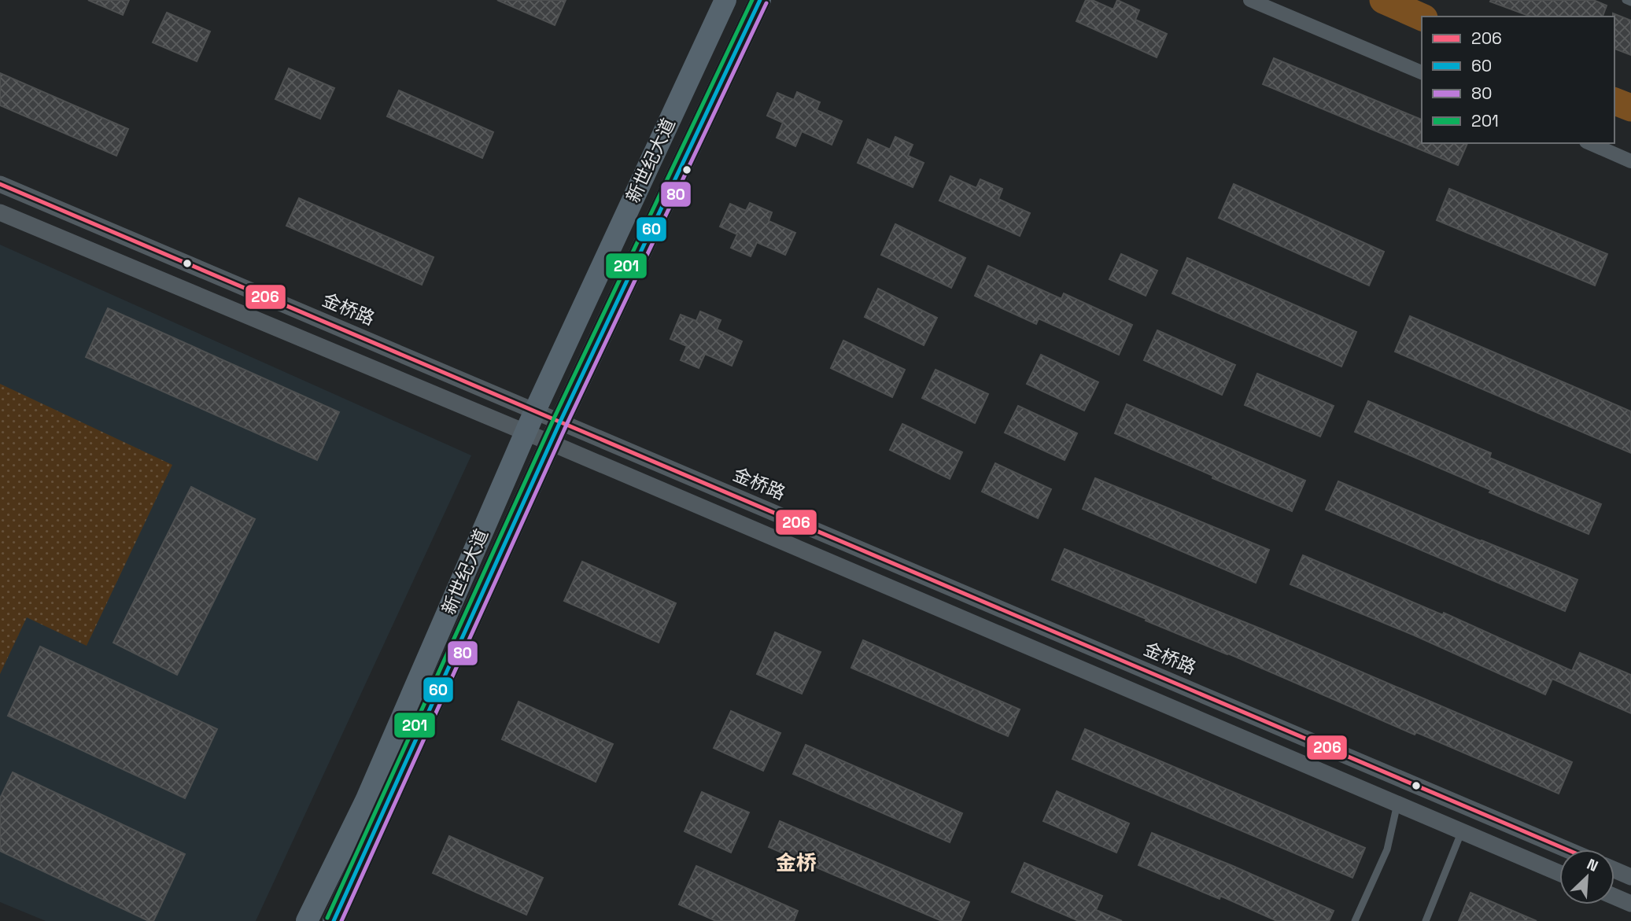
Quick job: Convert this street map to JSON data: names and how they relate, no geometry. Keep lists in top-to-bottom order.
{
  "streets": {
    "main road": ["新世纪大道"],
    "street": ["金桥路"]
  },
  "crossings": [
    ["新世纪大道", "金桥路"]
  ],
  "districts": ["金桥"],
  "lines": [
    "transit line 60",
    "transit line 201",
    "transit line 80",
    "transit line 206"
  ],
  "legend": [
    "206",
    "60",
    "80",
    "201"
  ],
  "north": "top right"
}
